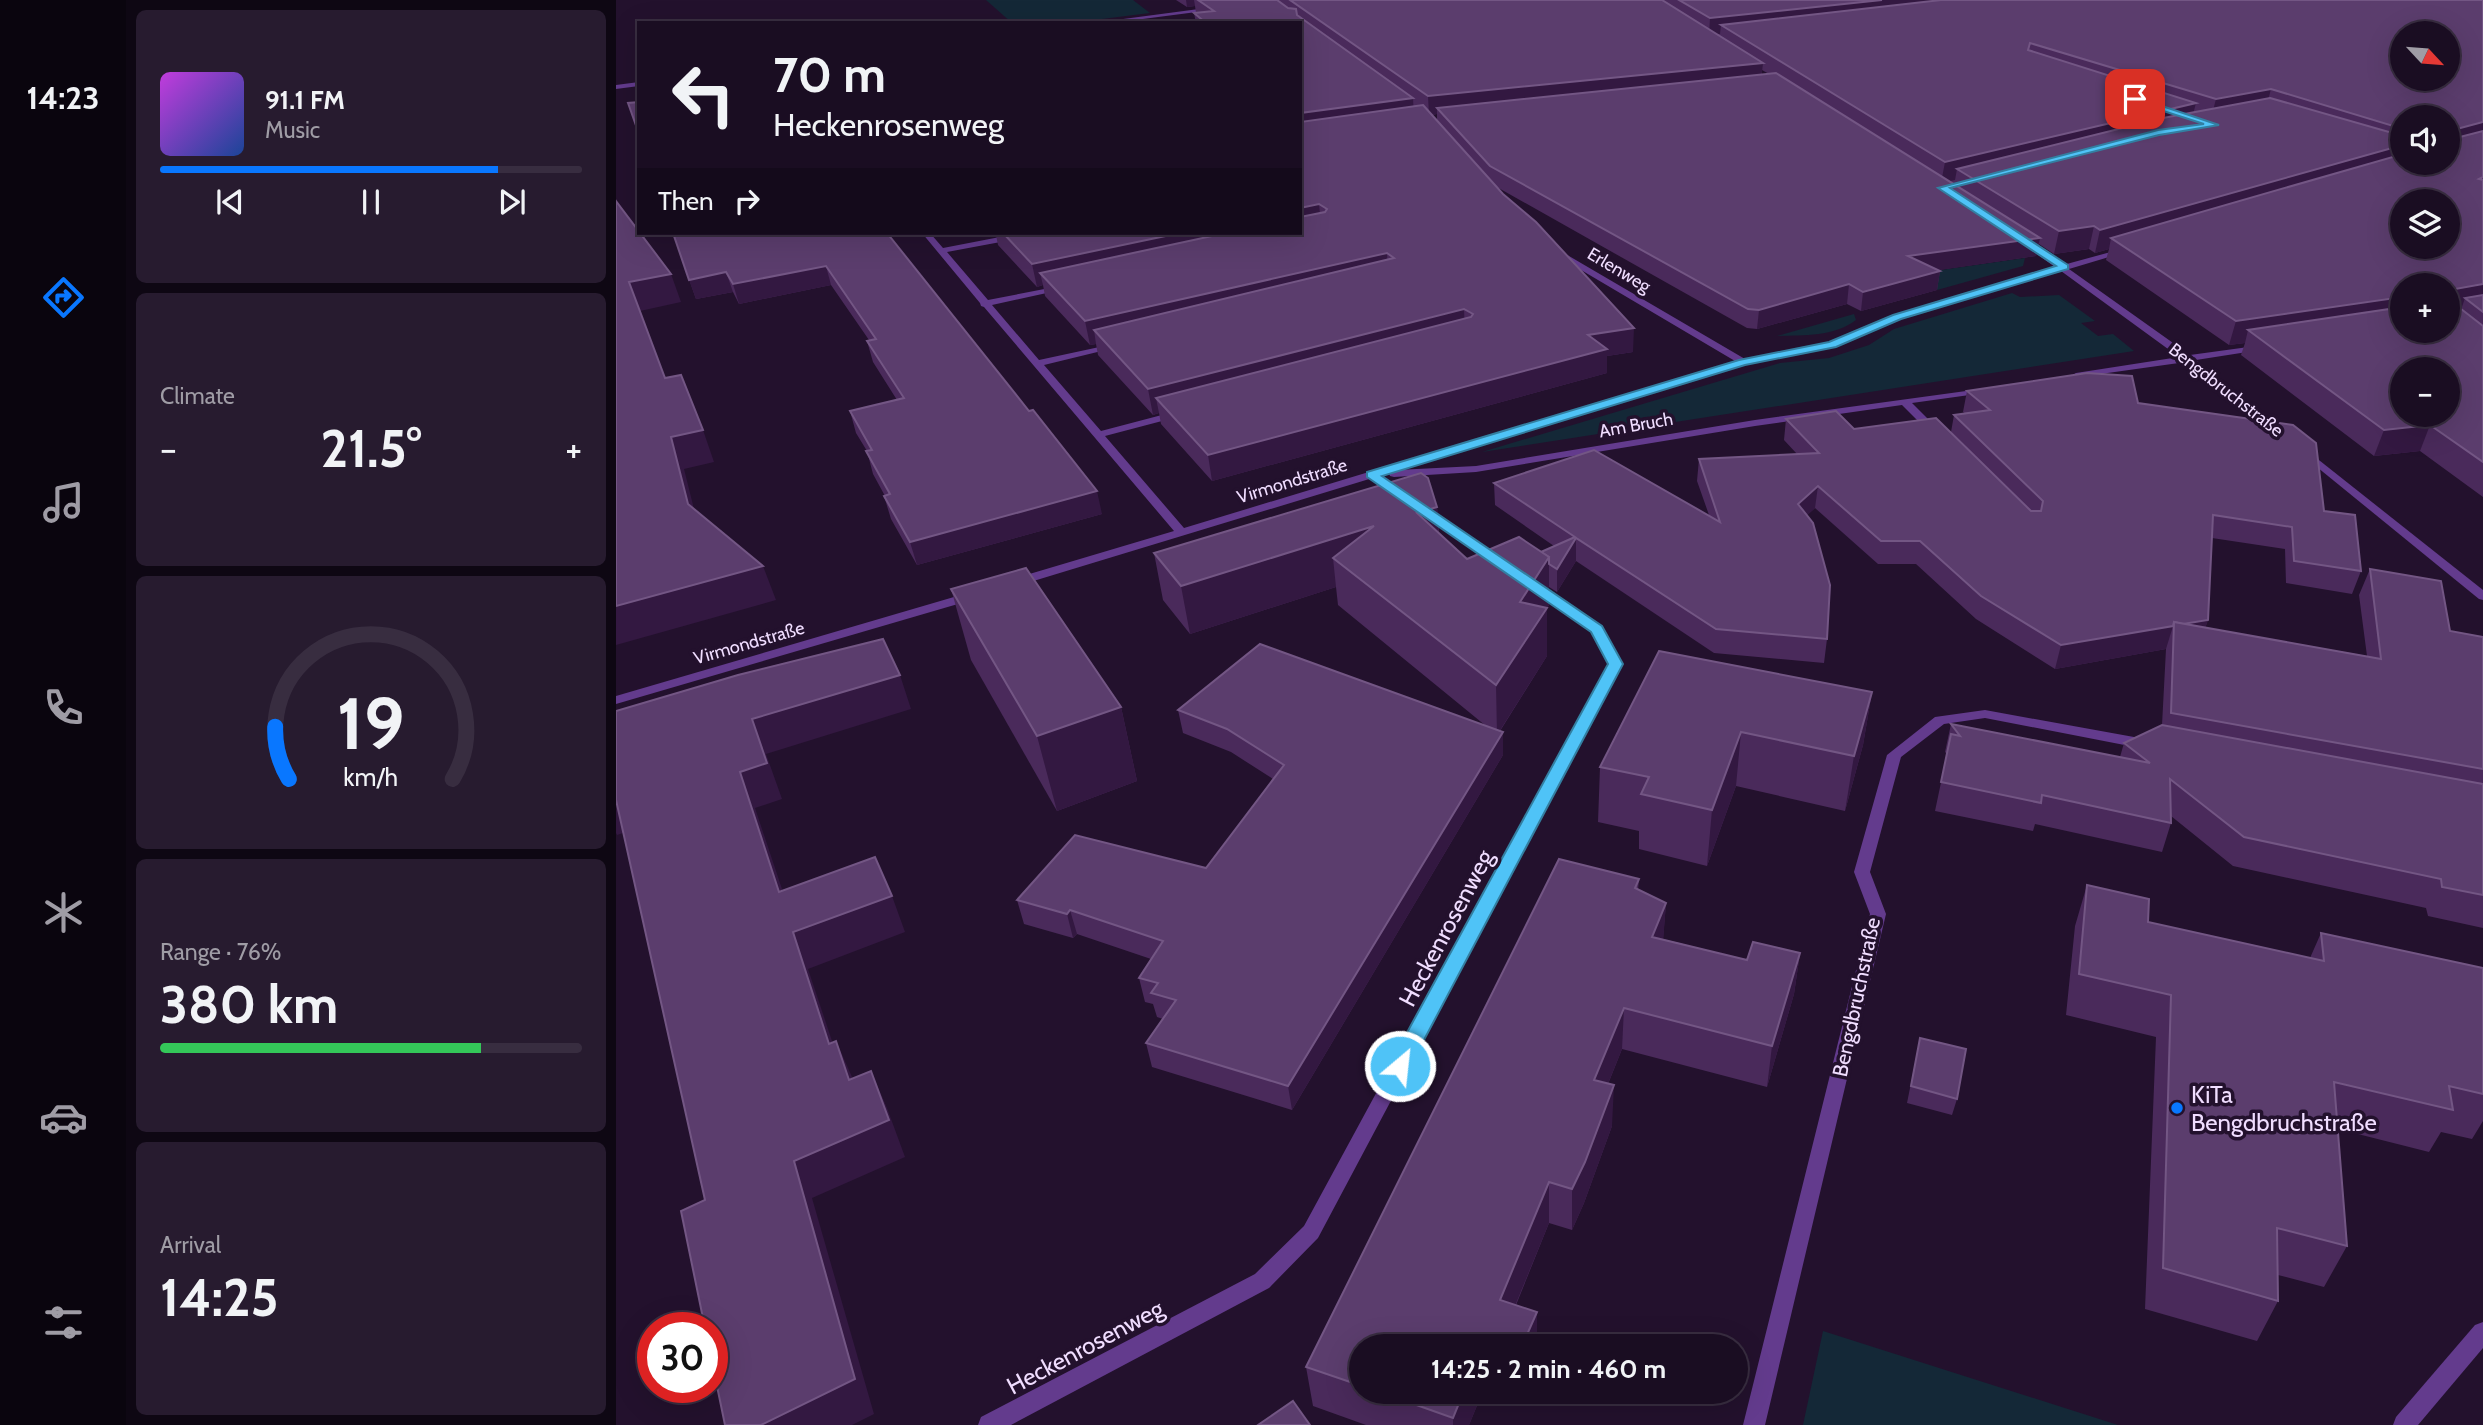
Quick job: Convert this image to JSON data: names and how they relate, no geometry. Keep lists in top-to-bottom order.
{
  "streets": {
    "street": [
      "Erlenweg",
      "Bengdbruchstraße",
      "Am Bruch",
      "Virmondstraße",
      "Heckenrosenweg"
    ]
  },
  "crossings": [
    ["Erlenweg", "Virmondstraße"],
    ["Bengdbruchstraße", "Virmondstraße"],
    ["Am Bruch", "Virmondstraße"],
    ["Am Bruch", "Heckenrosenweg"],
    ["Virmondstraße", "Heckenrosenweg"]
  ],
  "places": ["KiTa Bengdbruchstraße"],
  "north": "bottom right",
  "page": {
    "tabs": "14:23",
    "map_buttons": ["+", "−"],
    "turn": ["70 m", "Heckenrosenweg"],
    "song": ["91.1 FM", "Music"],
    "then": "Then",
    "tile": [
      "Climate",
      ["Range · 76%", "380 km"],
      ["Arrival", "14:25"]
    ],
    "heat": ["−", "21.5°", "+"],
    "limit": "30",
    "trip": "14:25 · 2 min · 460 m",
    "gauge": ["19", "km/h"]
  }
}
